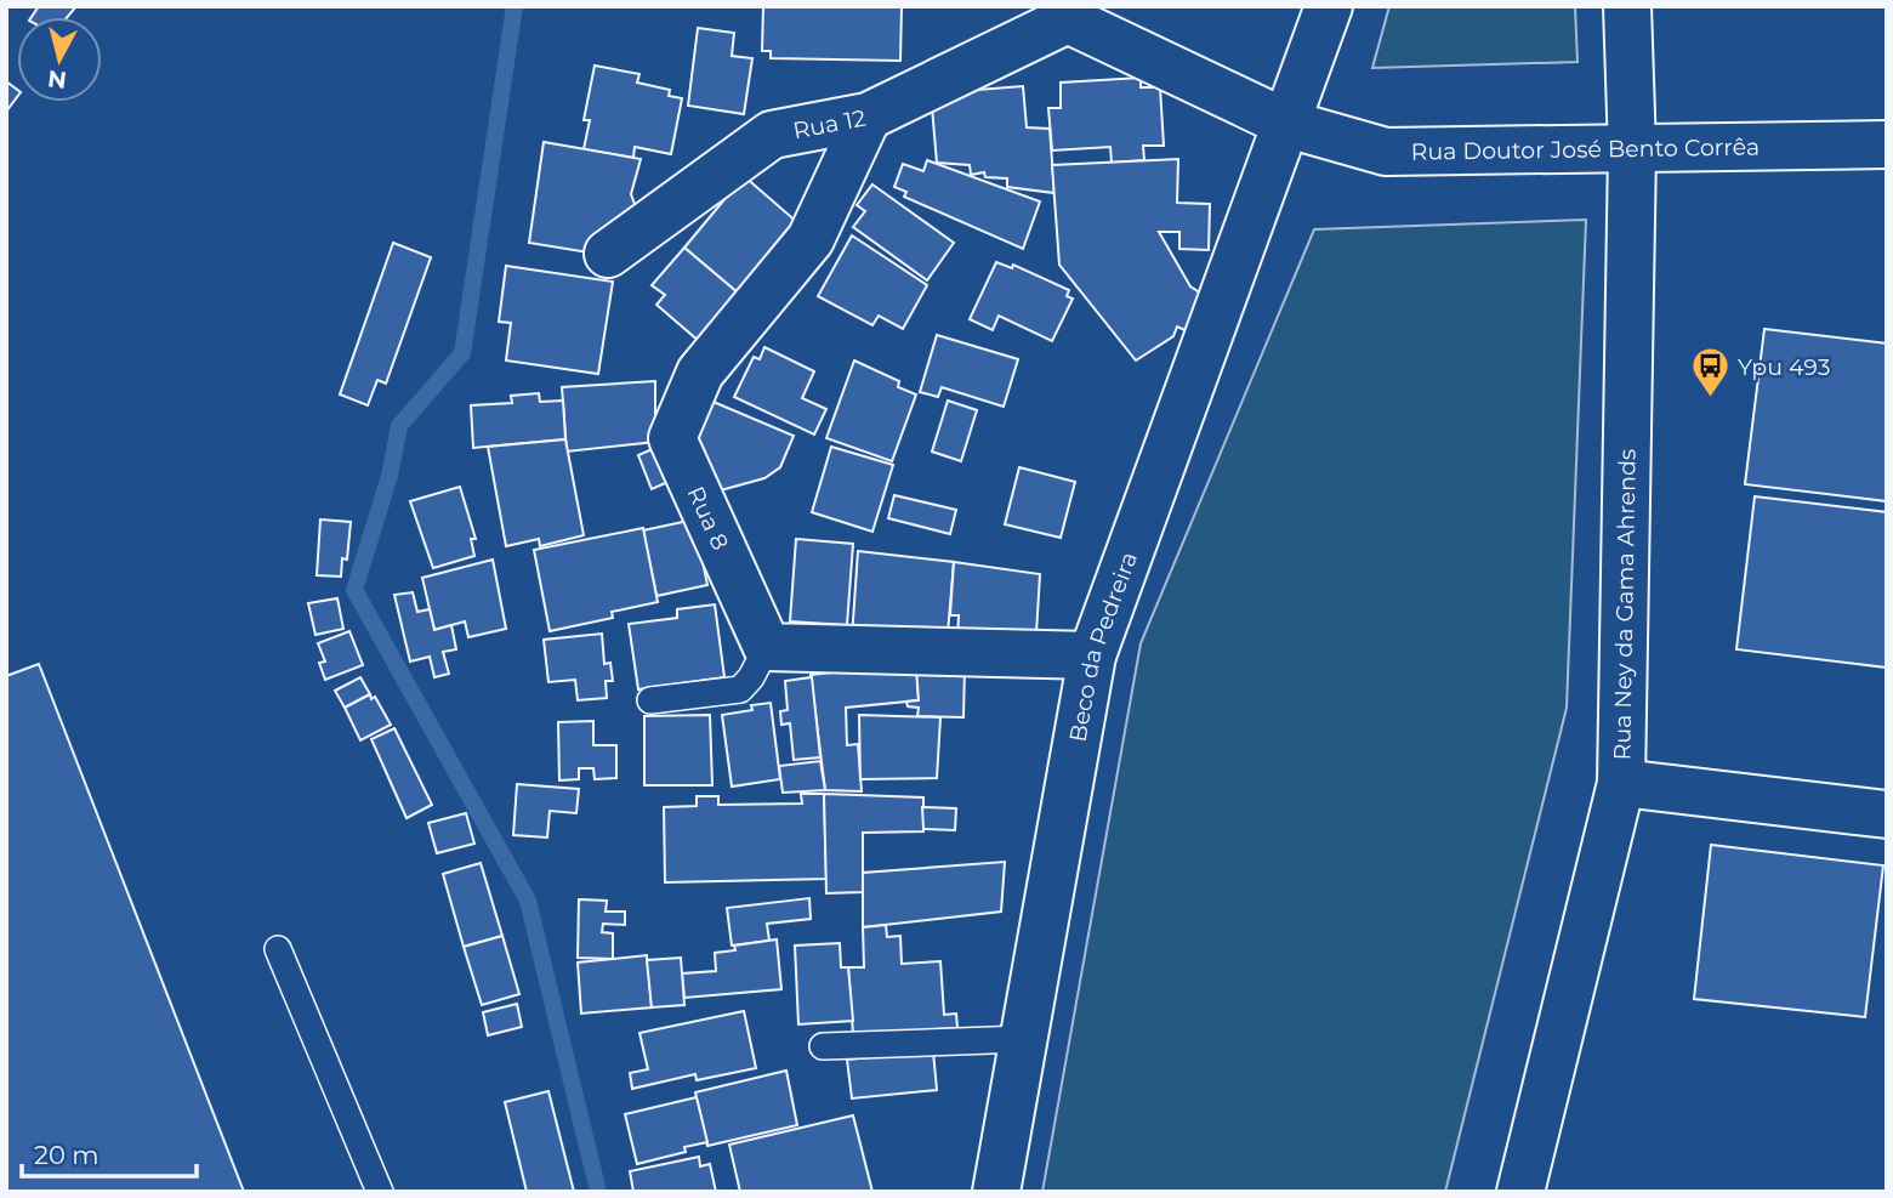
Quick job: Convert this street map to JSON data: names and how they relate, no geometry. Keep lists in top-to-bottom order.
{
  "streets": {
    "street": [
      "Rua 12",
      "Rua Doutor José Bento Corrêa",
      "Rua 8",
      "Rua Ney da Gama Ahrends",
      "Beco da Pedreira"
    ]
  },
  "crossings": [
    ["Rua 12", "Rua 8"],
    ["Rua Doutor José Bento Corrêa", "Rua Ney da Gama Ahrends"],
    ["Rua Doutor José Bento Corrêa", "Beco da Pedreira"]
  ],
  "places": {
    "bus stop": ["Ypu 493"]
  },
  "scale_bar": "20 m",
  "north": "bottom"
}
